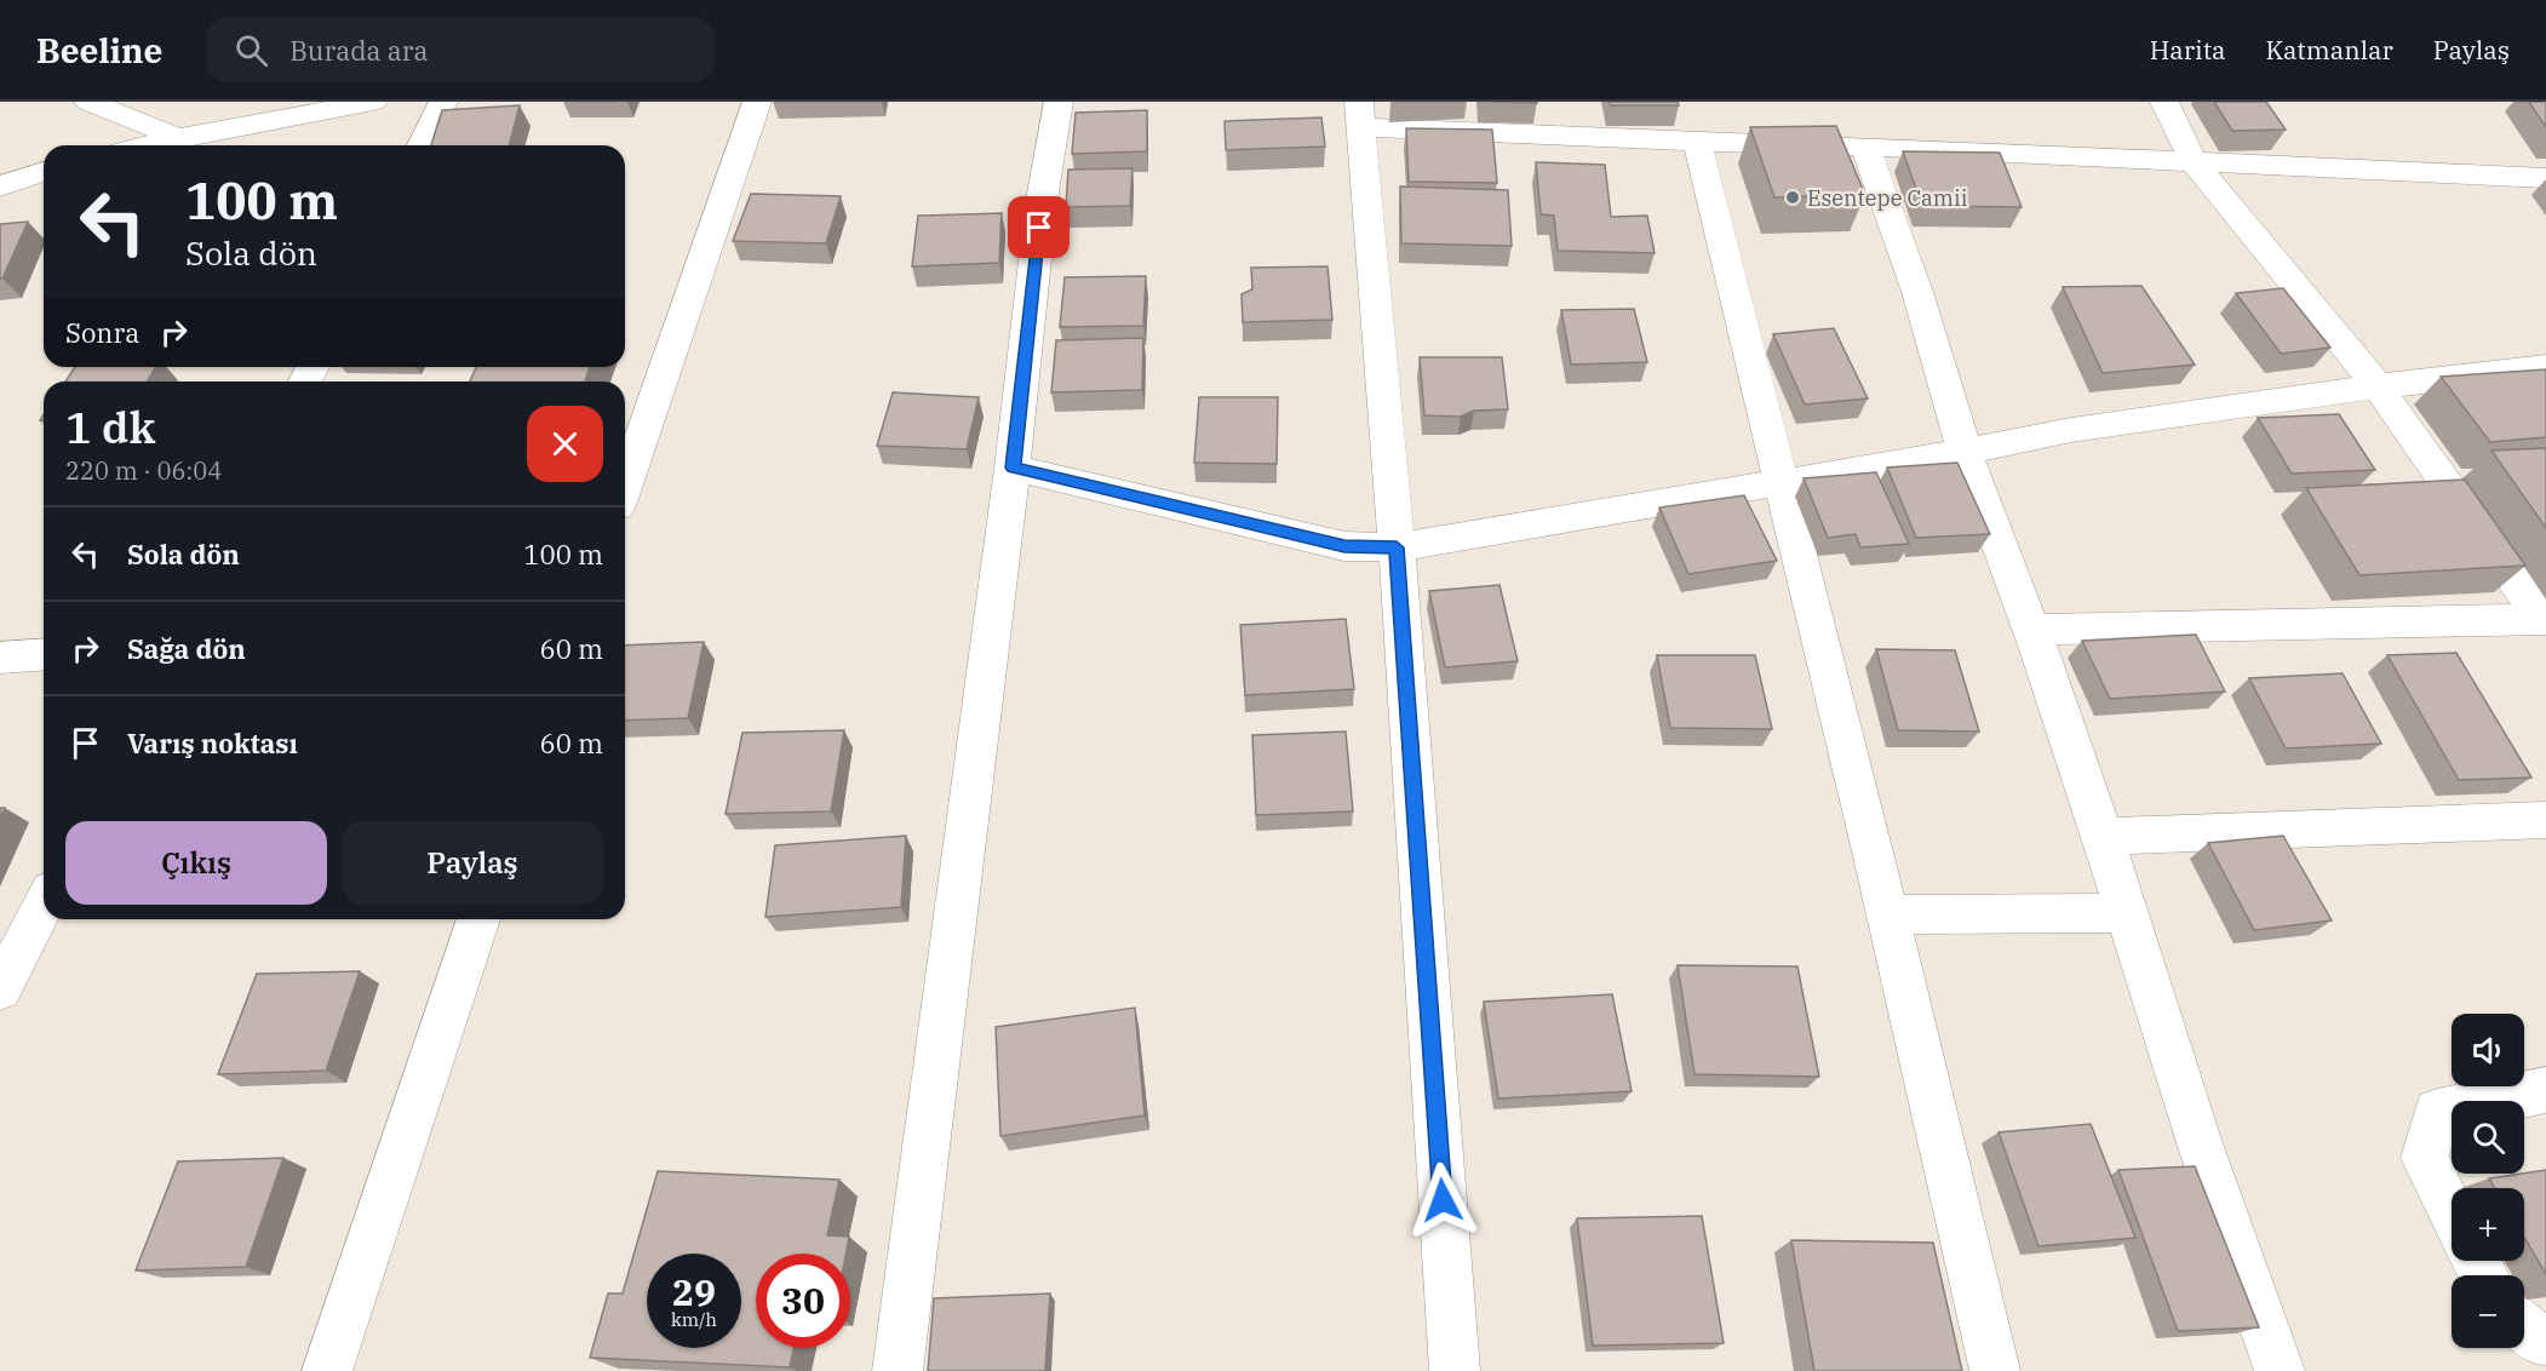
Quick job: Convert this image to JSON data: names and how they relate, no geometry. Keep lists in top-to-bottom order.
{
  "places": ["Esentepe Camii"],
  "page": {
    "header": "Beeline",
    "search": "Burada ara",
    "nav": ["Harita", "Katmanlar", "Paylaş"],
    "turn": ["100 m", "Sola dön"],
    "then": "Sonra",
    "heading": ["1 dk", "220 m · 06:04"],
    "list": [
      {
        "name": "Sola dön",
        "value": "100 m"
      },
      {
        "name": "Sağa dön",
        "value": "60 m"
      },
      {
        "name": "Varış noktası",
        "value": "60 m"
      }
    ],
    "buttons": ["Çıkış", "Paylaş"],
    "map_buttons": ["+", "−"],
    "speed": "29 km/h",
    "limit": "30"
  }
}
